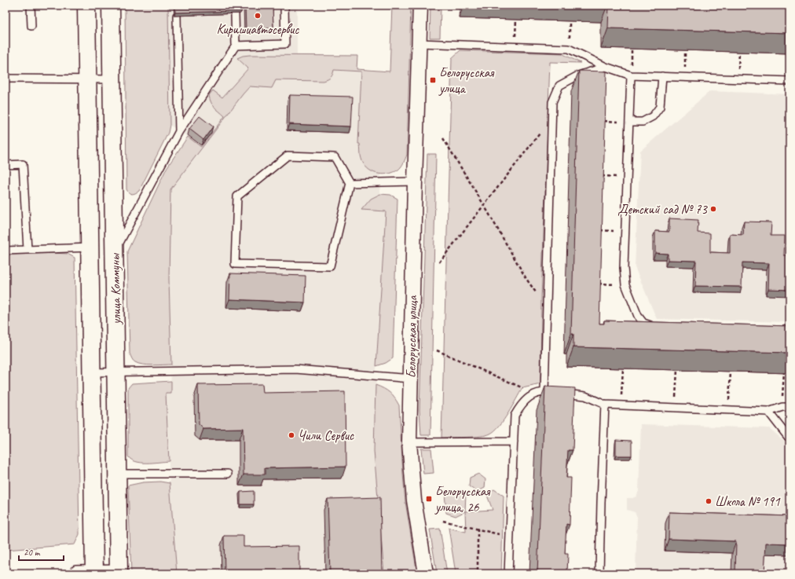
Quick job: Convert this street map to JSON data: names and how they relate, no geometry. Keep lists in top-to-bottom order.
{
  "streets": {
    "street": ["улица Коммуны", "Белорусская улица"]
  },
  "places": {
    "other": [
      "Киришиавтосервис",
      "Детский сад № 73",
      "Чили Сервис",
      "Школа № 191"
    ],
    "transit": ["Белорусская улица", "Белорусская улица, 26"]
  },
  "scale_bar": "20 m"
}
